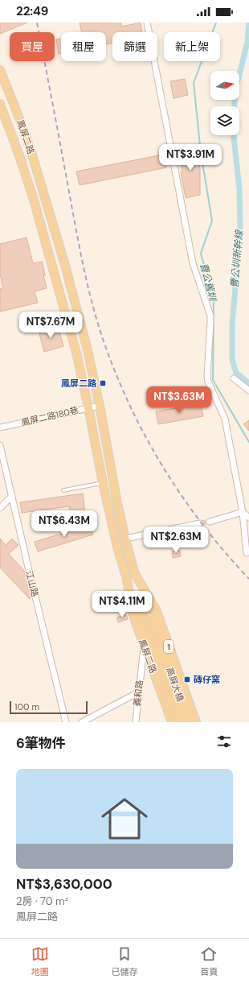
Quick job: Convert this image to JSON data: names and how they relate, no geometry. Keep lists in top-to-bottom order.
{
  "streets": {
    "main road": ["鳳屏二路", "1", "高屏大橋"],
    "street": ["鳳屏二路180巷", "江山路", "義和路"]
  },
  "crossings": [
    ["鳳屏二路", "鳳屏二路180巷"],
    ["鳳屏二路", "高屏大橋"],
    ["鳳屏二路", "義和路"]
  ],
  "water": ["曹公圳新幹線", "曹公舊圳"],
  "places": {
    "transit": ["鳳屏二路", "磚仔窯"]
  },
  "scale_bar": "100 m",
  "north": "right",
  "page": {
    "status": "22:49",
    "chip": [
      "買屋",
      "租屋",
      "篩選",
      "新上架"
    ],
    "price": [
      "NT$3.91M",
      "NT$7.67M",
      "NT$3.63M",
      "NT$6.43M",
      "NT$2.63M",
      "NT$4.11M"
    ],
    "scale": "100 m",
    "heading": "6筆物件",
    "list": [
      {
        "name": "NT$3,630,000",
        "note": "2房 · 70 m² · 鳳屏二路"
      }
    ],
    "tabs": ["地圖", "已儲存", "首頁"]
  }
}
